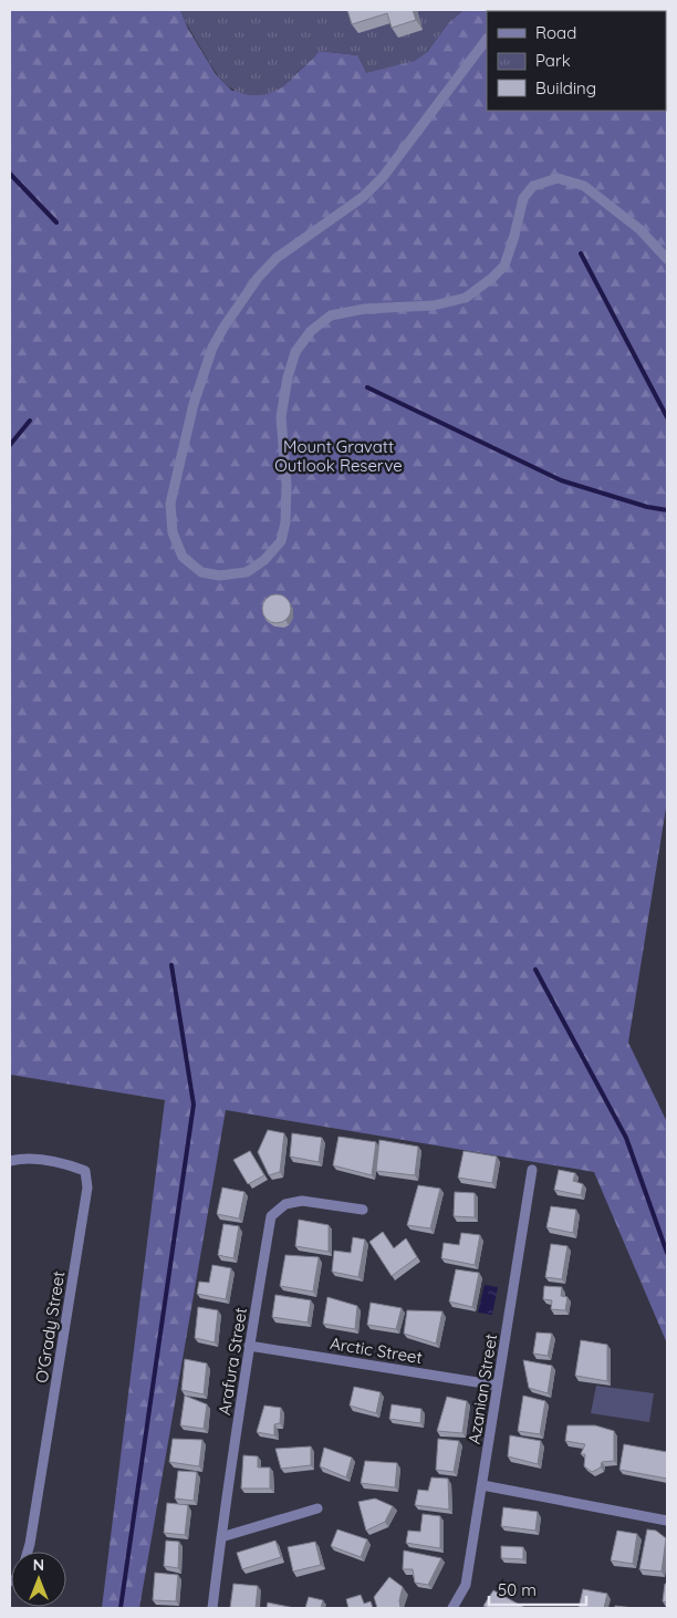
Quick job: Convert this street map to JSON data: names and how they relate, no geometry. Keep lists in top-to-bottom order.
{
  "streets": {
    "street": [
      "O'Grady Street",
      "Arctic Street",
      "Arafura Street",
      "Azanian Street"
    ]
  },
  "crossings": [
    ["Arctic Street", "Arafura Street"],
    ["Arctic Street", "Azanian Street"]
  ],
  "parks": ["Mount Gravatt Outlook Reserve"],
  "legend": ["Road", "Park", "Building"],
  "scale_bar": "50 m",
  "north": "top"
}
